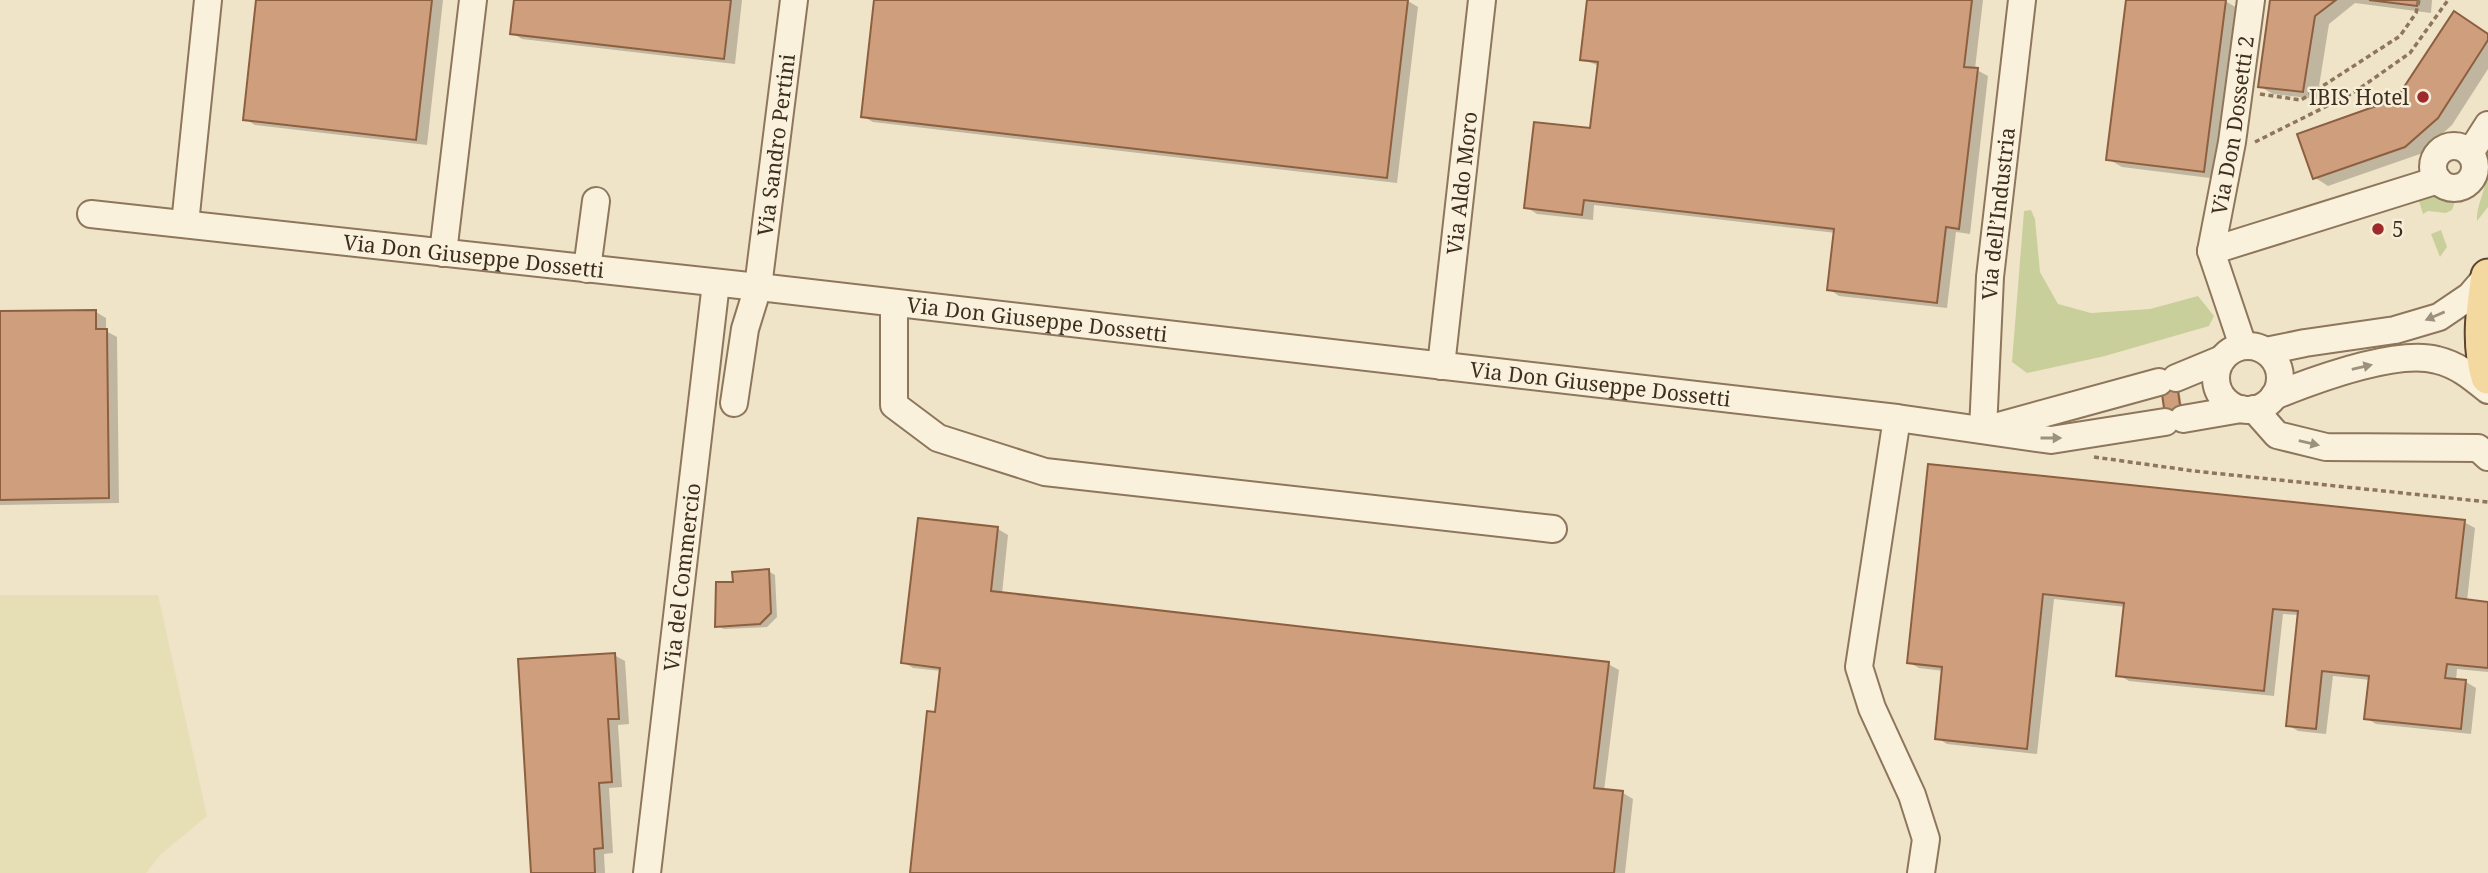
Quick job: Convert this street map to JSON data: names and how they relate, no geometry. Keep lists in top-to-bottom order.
{
  "streets": {
    "street": [
      "Via Don Dossetti 2",
      "Via Sandro Pertini",
      "Via Aldo Moro",
      "Via dell’Industria",
      "Via Don Giuseppe Dossetti",
      "Via del Commercio"
    ]
  },
  "crossings": [
    ["Via Don Dossetti 2", "Via Don Giuseppe Dossetti"],
    ["Via Sandro Pertini", "Via Don Giuseppe Dossetti"],
    ["Via Aldo Moro", "Via Don Giuseppe Dossetti"],
    ["Via dell’Industria", "Via Don Giuseppe Dossetti"],
    ["Via Don Giuseppe Dossetti", "Via del Commercio"]
  ],
  "places": ["IBIS Hotel", "5"]
}
